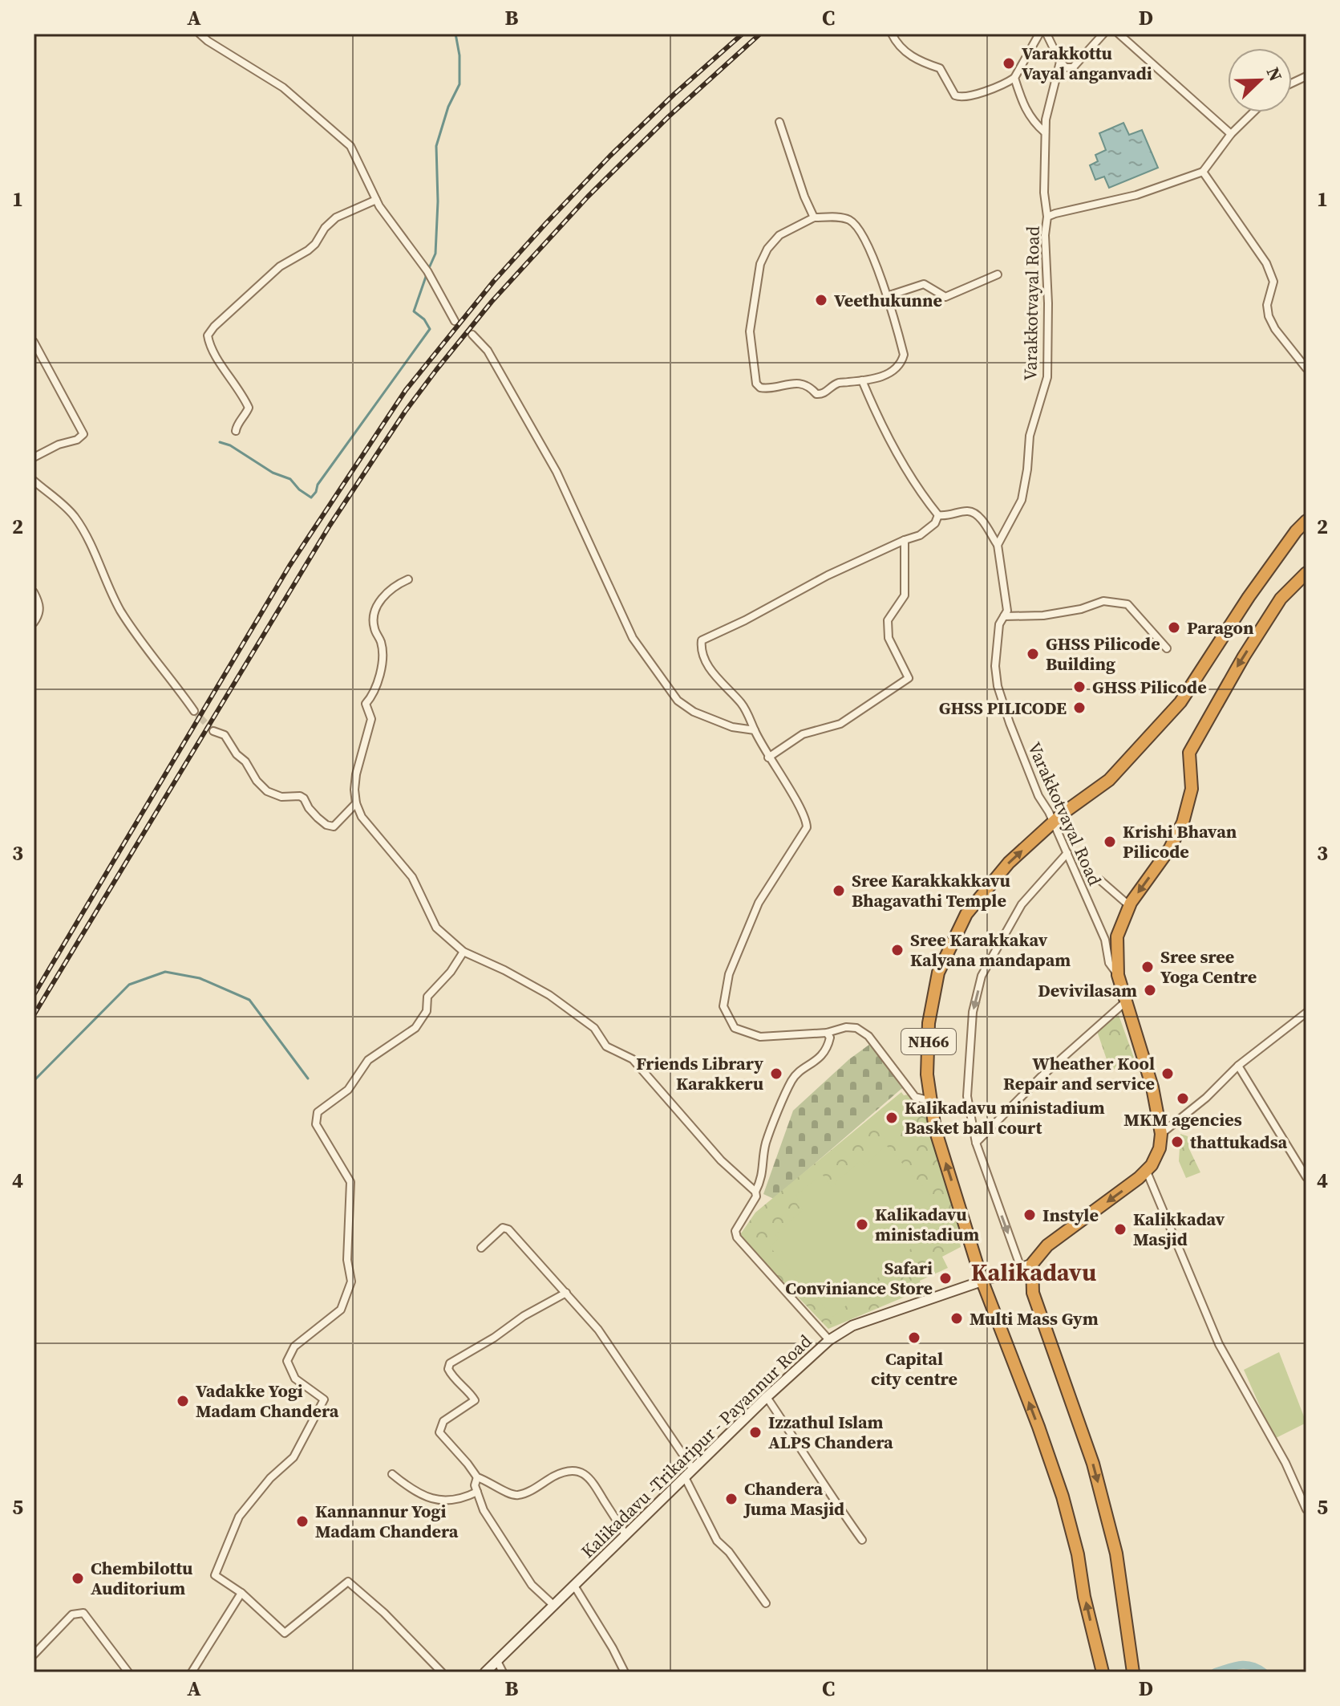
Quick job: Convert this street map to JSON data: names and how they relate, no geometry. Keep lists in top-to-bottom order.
{
  "streets": {
    "highway": ["NH66"],
    "main road": ["Kalikadavu -Trikaripur - Payannur Road"],
    "street": ["Varakkotvayal Road"]
  },
  "crossings": [
    ["Varakkotvayal Road", "NH66"],
    ["NH66", "Kalikadavu -Trikaripur - Payannur Road"]
  ],
  "districts": ["Kalikadavu"],
  "places": [
    "Varakkottu Vayal anganvadi",
    "Veethukunne",
    "Paragon",
    "GHSS Pilicode Building",
    "GHSS Pilicode",
    "GHSS PILICODE",
    "Krishi Bhavan Pilicode",
    "Sree Karakkakkavu Bhagavathi Temple",
    "Sree Karakkakav Kalyana mandapam",
    "Sree sree Yoga Centre",
    "Devivilasam",
    "Friends Library Karakkeru",
    "Wheather Kool Repair and service",
    "MKM agencies",
    "Kalikadavu ministadium Basket ball court",
    "thattukadsa",
    "Instyle",
    "Kalikadavu ministadium",
    "Kalikkadav Masjid",
    "Safari Conviniance Store",
    "Multi Mass Gym",
    "Capital city centre",
    "Vadakke Yogi Madam Chandera",
    "Izzathul Islam ALPS Chandera",
    "Chandera Juma Masjid",
    "Kannannur Yogi Madam Chandera",
    "Chembilottu Auditorium"
  ],
  "north": "top right",
  "grid": {
    "columns": [
      "A",
      "B",
      "C",
      "D"
    ],
    "rows": [
      "1",
      "2",
      "3",
      "4",
      "5"
    ]
  }
}
